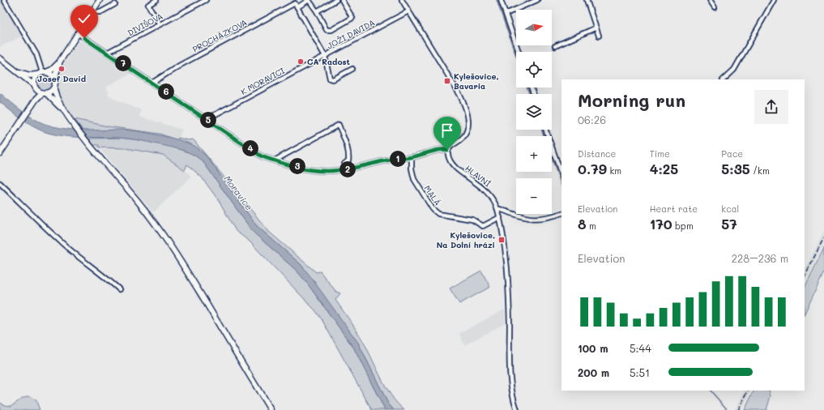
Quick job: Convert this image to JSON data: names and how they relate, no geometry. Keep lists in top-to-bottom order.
{
  "streets": {
    "street": [
      "DIVIŠOVA",
      "JOŽI DAVIDA",
      "PROCHÁZKOVA",
      "K MORAVICI",
      "HLAVNÍ",
      "MALÁ"
    ]
  },
  "crossings": [
    ["JOŽI DAVIDA", "K MORAVICI"],
    ["HLAVNÍ", "MALÁ"]
  ],
  "water": ["Moravice"],
  "places": {
    "other": ["CA Radost", "Josef David"],
    "transit": ["Kylešovice, Bavaria", "Kylešovice, Na Dolní hrázi"]
  },
  "north": "right",
  "page": {
    "map_buttons": ["+", "−"],
    "pins": [
      "7",
      "6",
      "5",
      "4",
      "1",
      "3",
      "2"
    ],
    "heading": ["Morning run", "06:26"],
    "stats": [
      ["Distance", "0.79 km"],
      ["Time", "4:25"],
      ["Pace", "5:35 /km"],
      ["Elevation", "8 m"],
      ["Heart rate", "170 bpm"],
      ["kcal", "57"]
    ],
    "chart": ["Elevation", "228–236 m"],
    "list": [
      {
        "name": "100 m",
        "note": "5:44"
      },
      {
        "name": "200 m",
        "note": "5:51"
      }
    ]
  }
}
